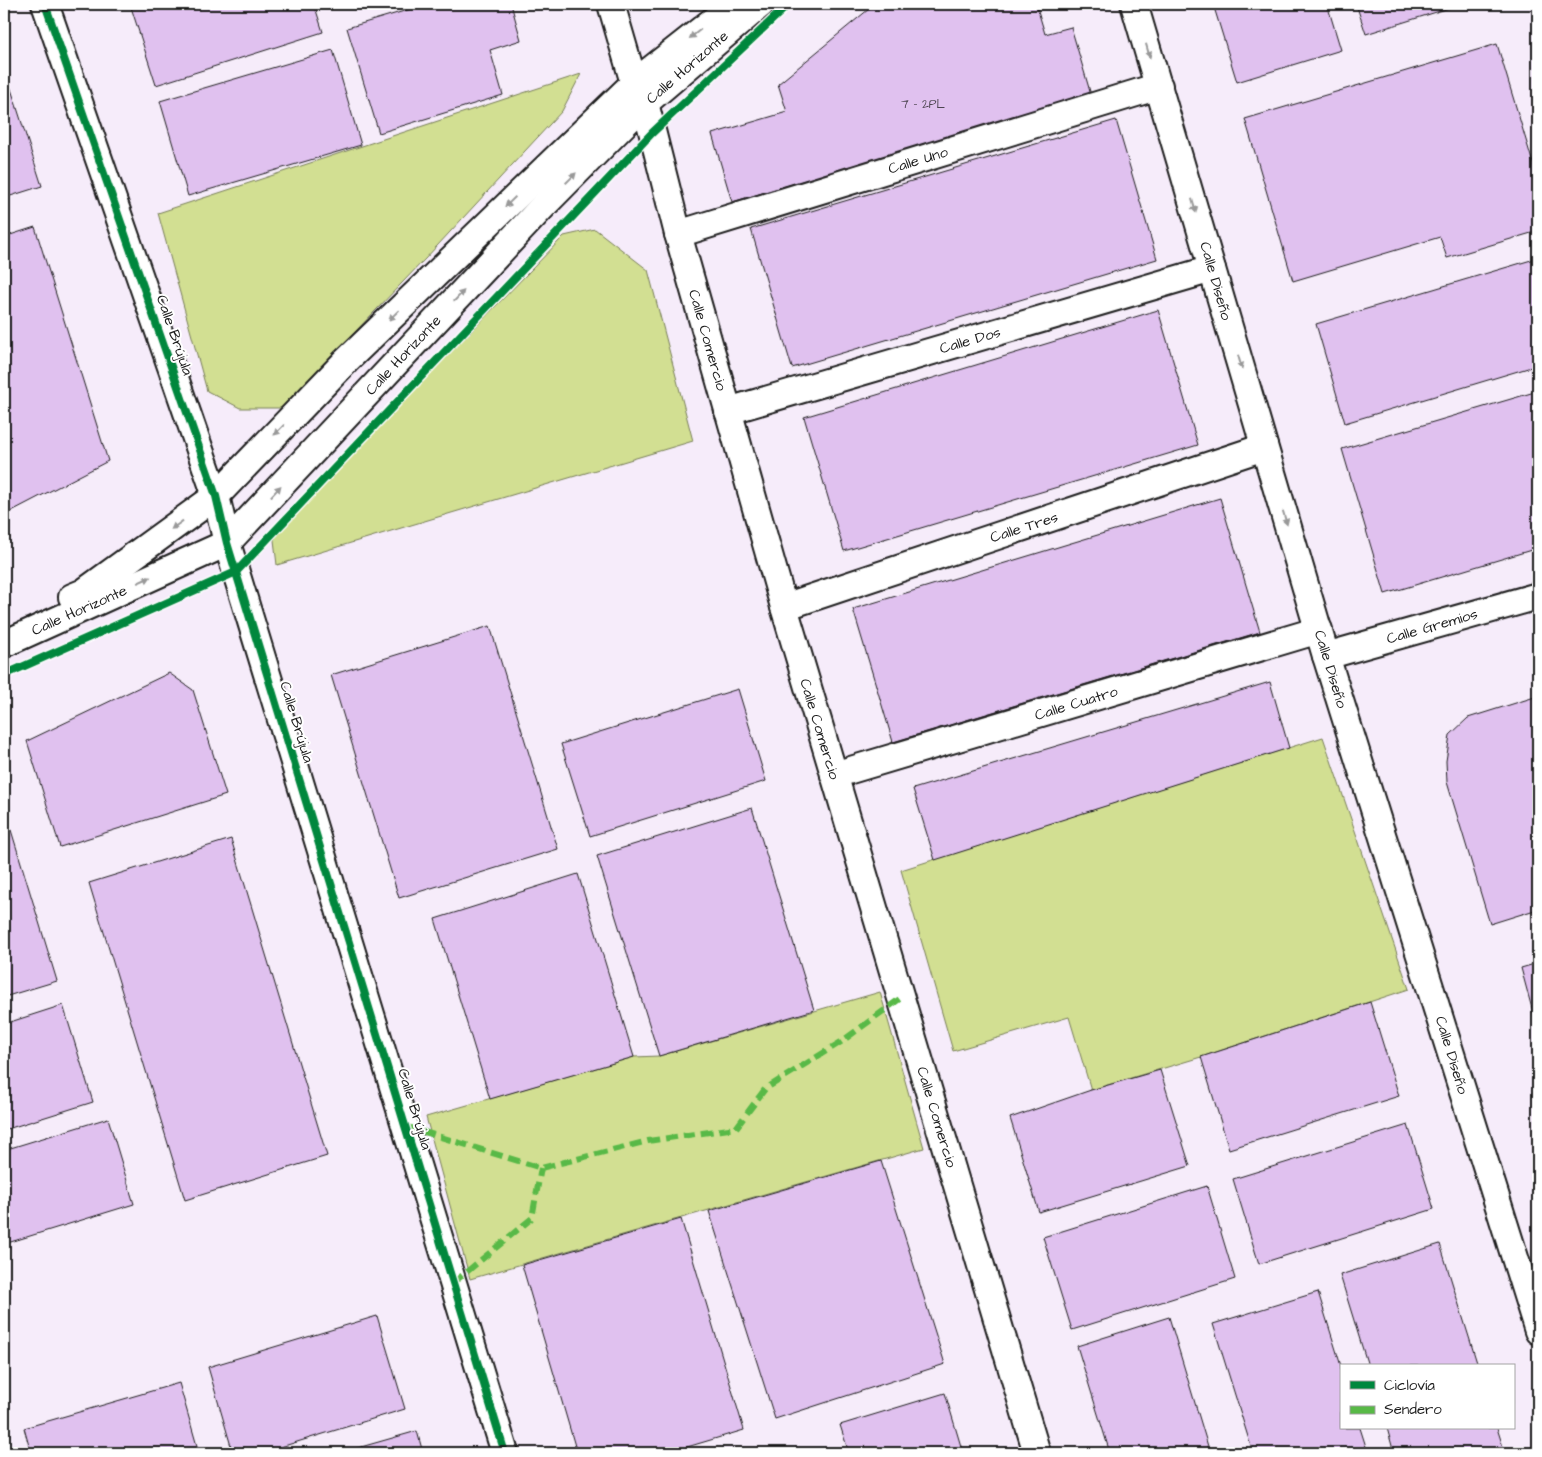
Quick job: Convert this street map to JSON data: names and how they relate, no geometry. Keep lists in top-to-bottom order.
{
  "streets": {
    "street": [
      "Calle Horizonte",
      "Calle Uno",
      "Calle Diseño",
      "Calle Brújula",
      "Calle Comercio",
      "Calle Dos",
      "Calle Tres",
      "Calle Gremios",
      "Calle Cuatro"
    ]
  },
  "crossings": [
    ["Calle Horizonte", "Calle Brújula"],
    ["Calle Horizonte", "Calle Comercio"],
    ["Calle Uno", "Calle Diseño"],
    ["Calle Uno", "Calle Comercio"],
    ["Calle Diseño", "Calle Dos"],
    ["Calle Diseño", "Calle Tres"],
    ["Calle Diseño", "Calle Gremios"],
    ["Calle Diseño", "Calle Cuatro"],
    ["Calle Comercio", "Calle Dos"],
    ["Calle Comercio", "Calle Tres"],
    ["Calle Comercio", "Calle Cuatro"]
  ],
  "one_way": ["Calle Diseño"],
  "house_numbers": ["7 - 2PL"],
  "legend": ["Ciclovía", "Sendero"]
}
